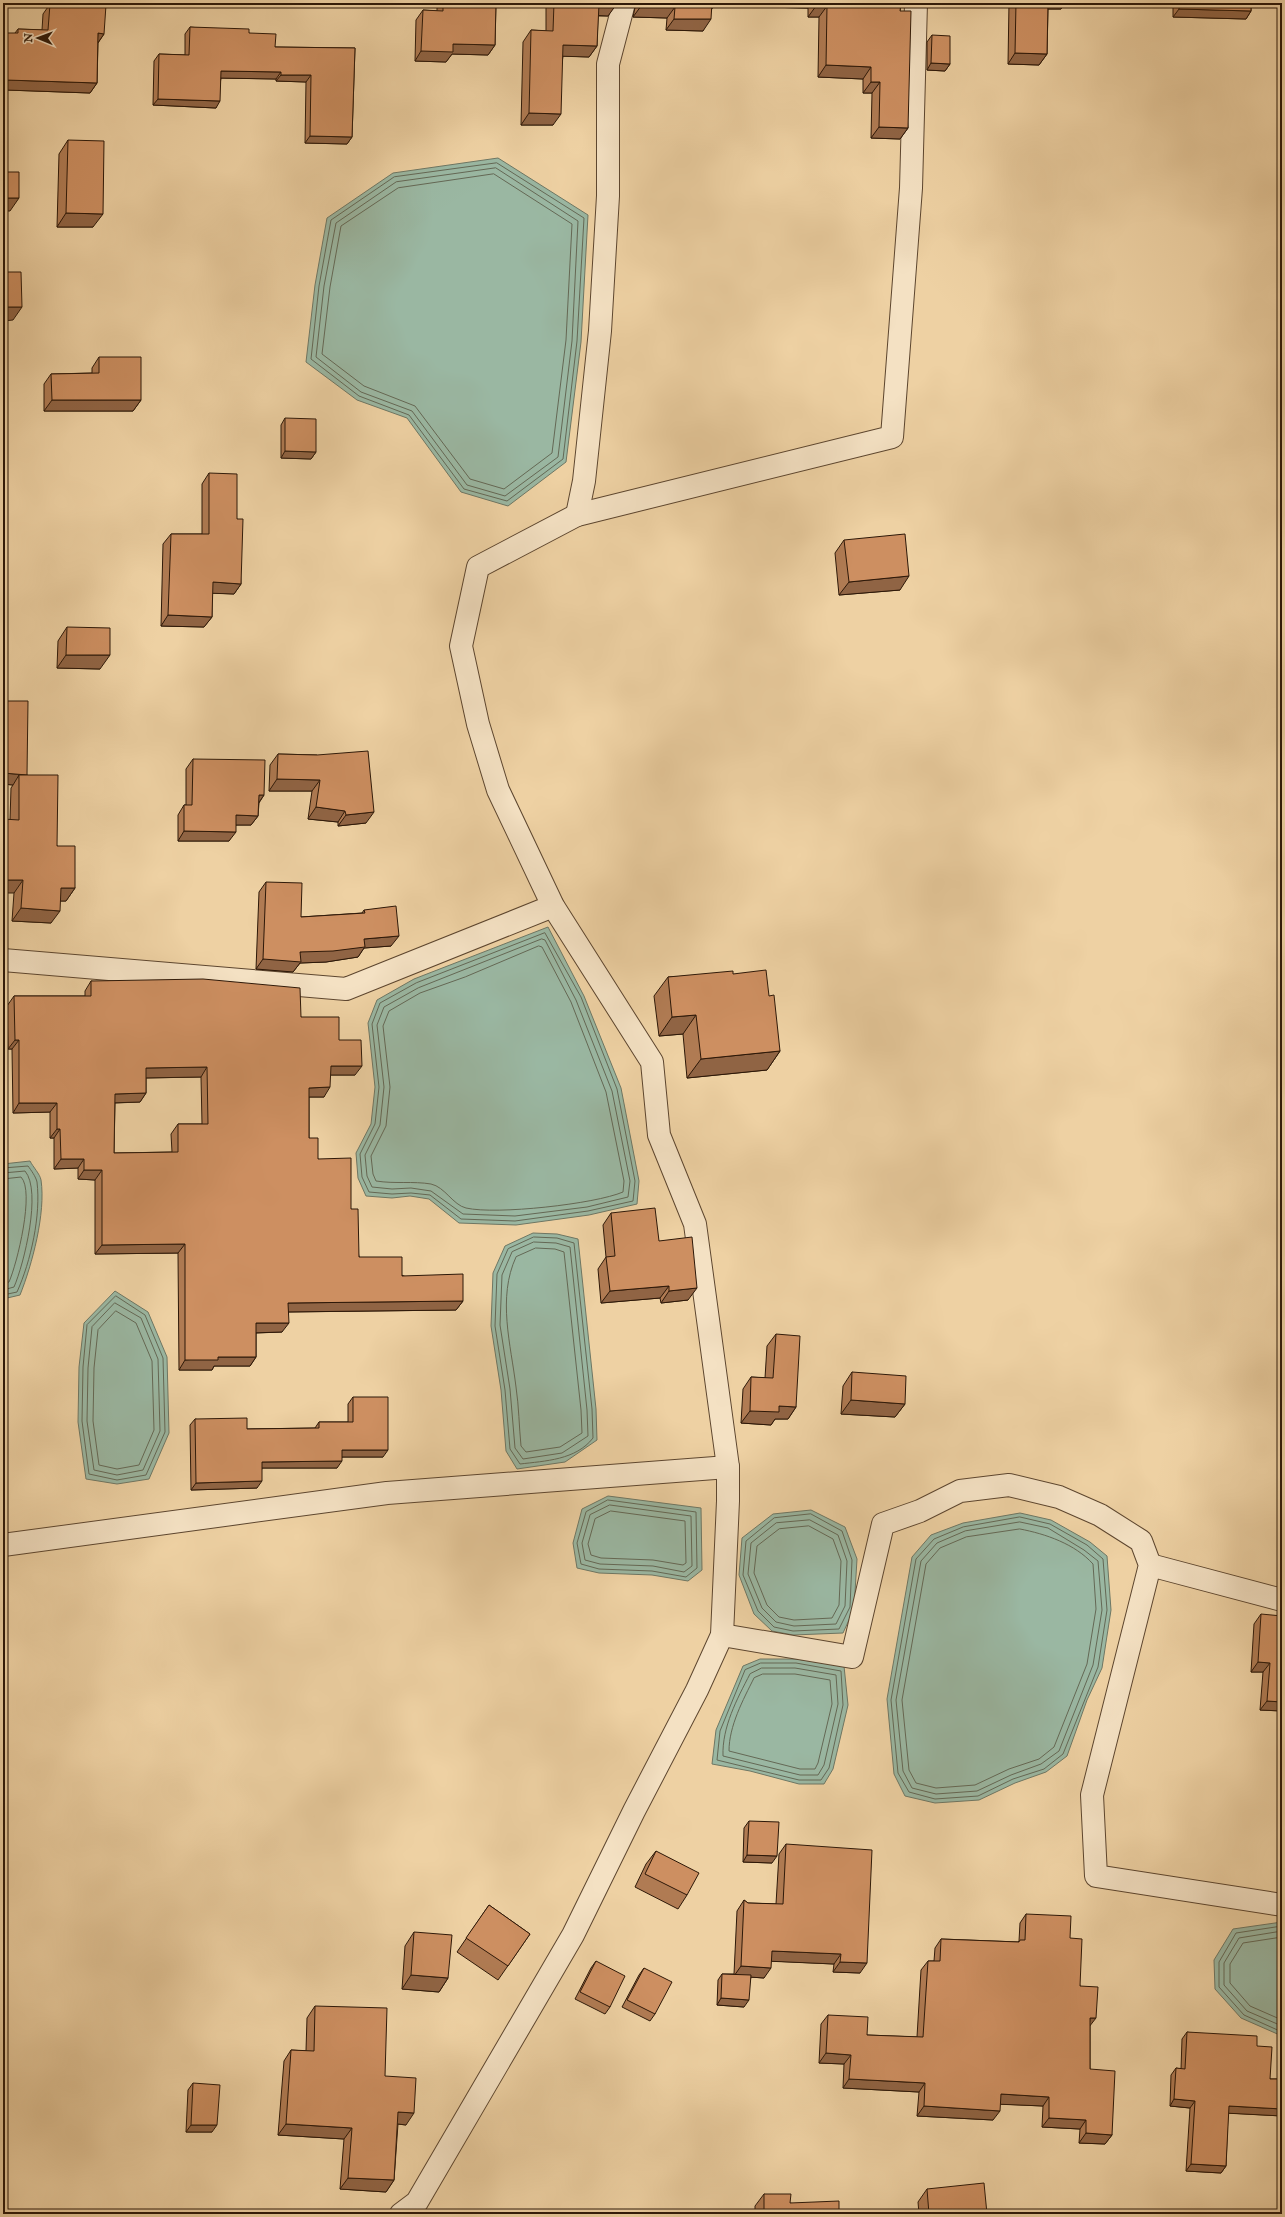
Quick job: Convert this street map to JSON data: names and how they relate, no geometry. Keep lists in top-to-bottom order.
{
  "north": "left"
}
